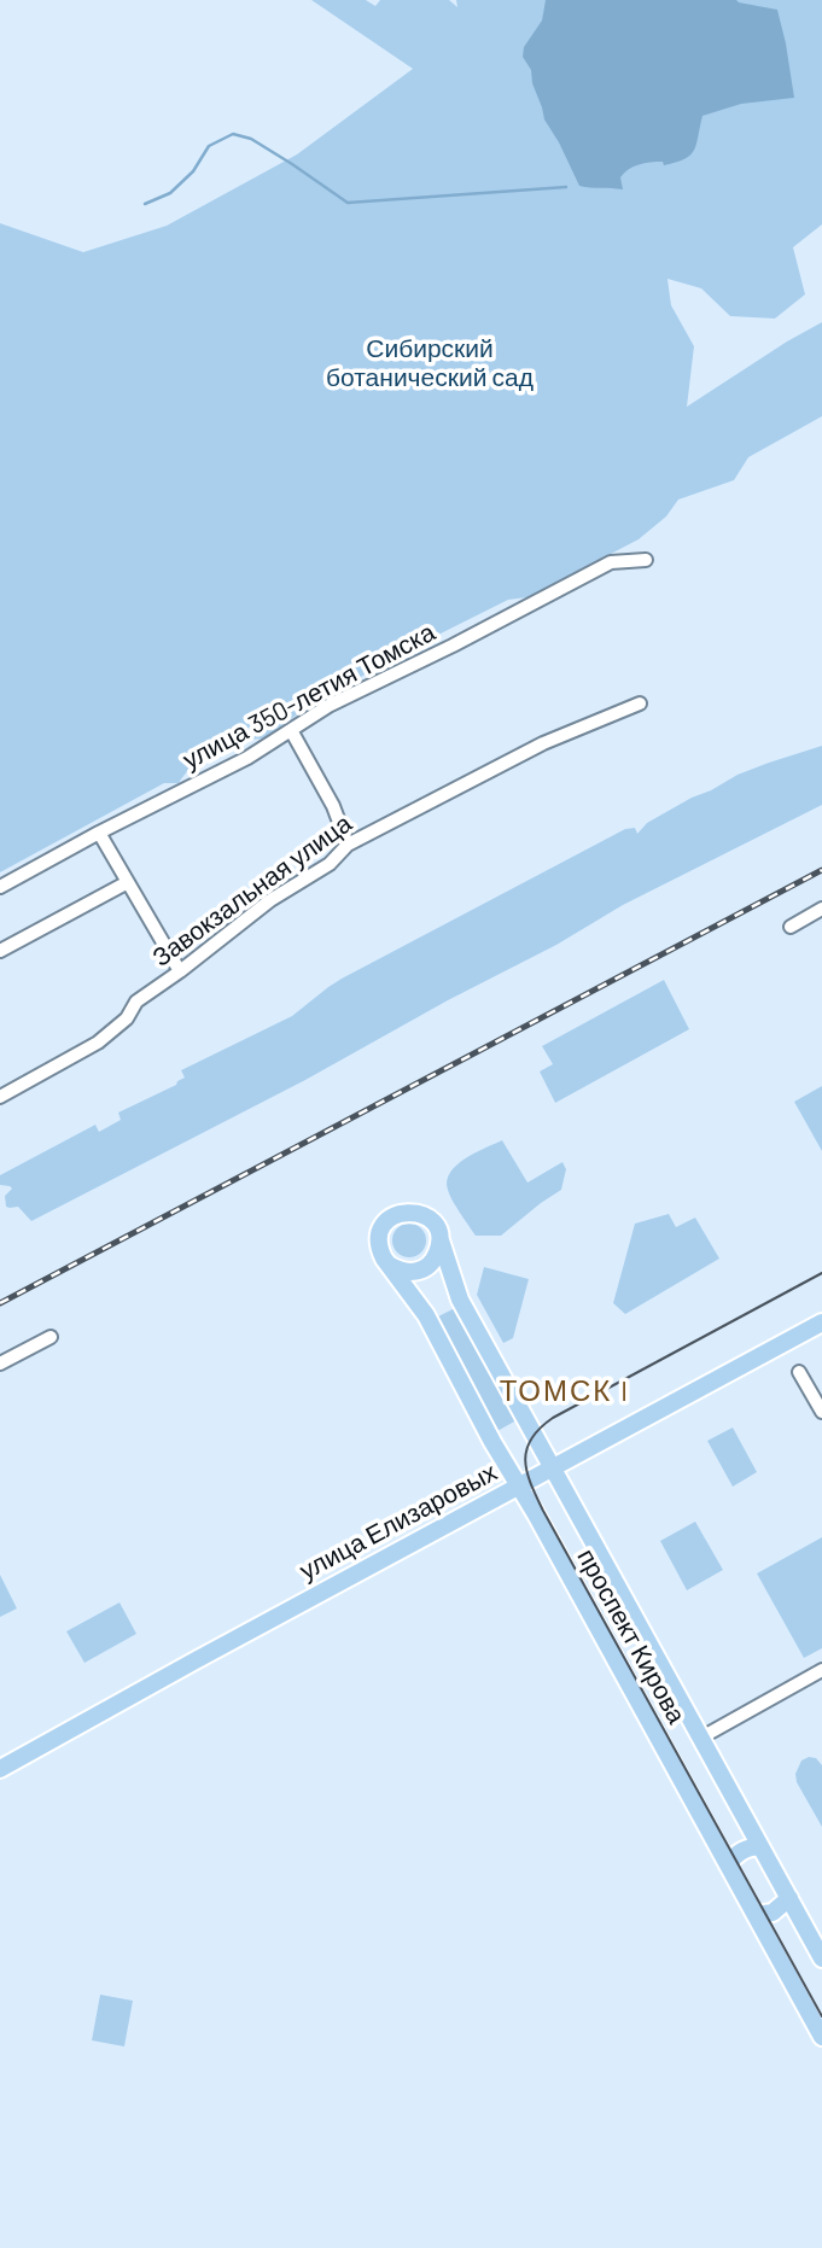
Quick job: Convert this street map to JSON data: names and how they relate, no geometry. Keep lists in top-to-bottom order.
{
  "streets": {
    "main road": ["улица Елизаровых", "проспект Кирова"],
    "street": ["улица 350-летия Томска", "Завокзальная улица"]
  },
  "crossings": [
    ["улица Елизаровых", "проспект Кирова"]
  ],
  "districts": ["ТОМСК I"],
  "parks": ["Сибирский ботанический сад"]
}
